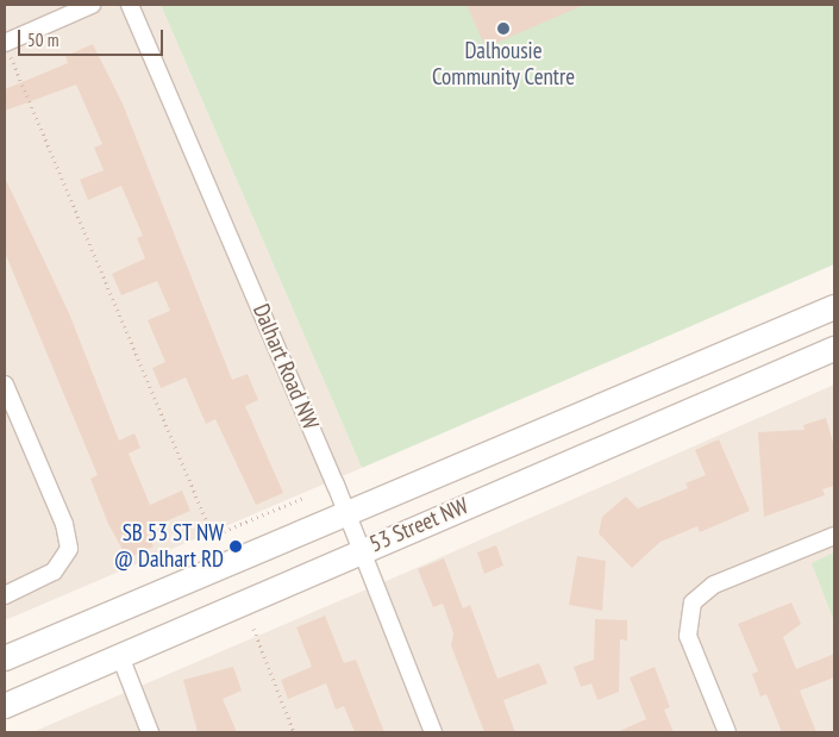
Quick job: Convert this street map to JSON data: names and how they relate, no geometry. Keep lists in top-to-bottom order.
{
  "streets": {
    "main road": ["53 Street NW"],
    "street": ["Dalhart Road NW"]
  },
  "crossings": [
    ["Dalhart Road NW", "53 Street NW"]
  ],
  "places": ["Dalhousie Community Centre", "SB 53 ST NW @ Dalhart RD"],
  "scale_bar": "50 m"
}
